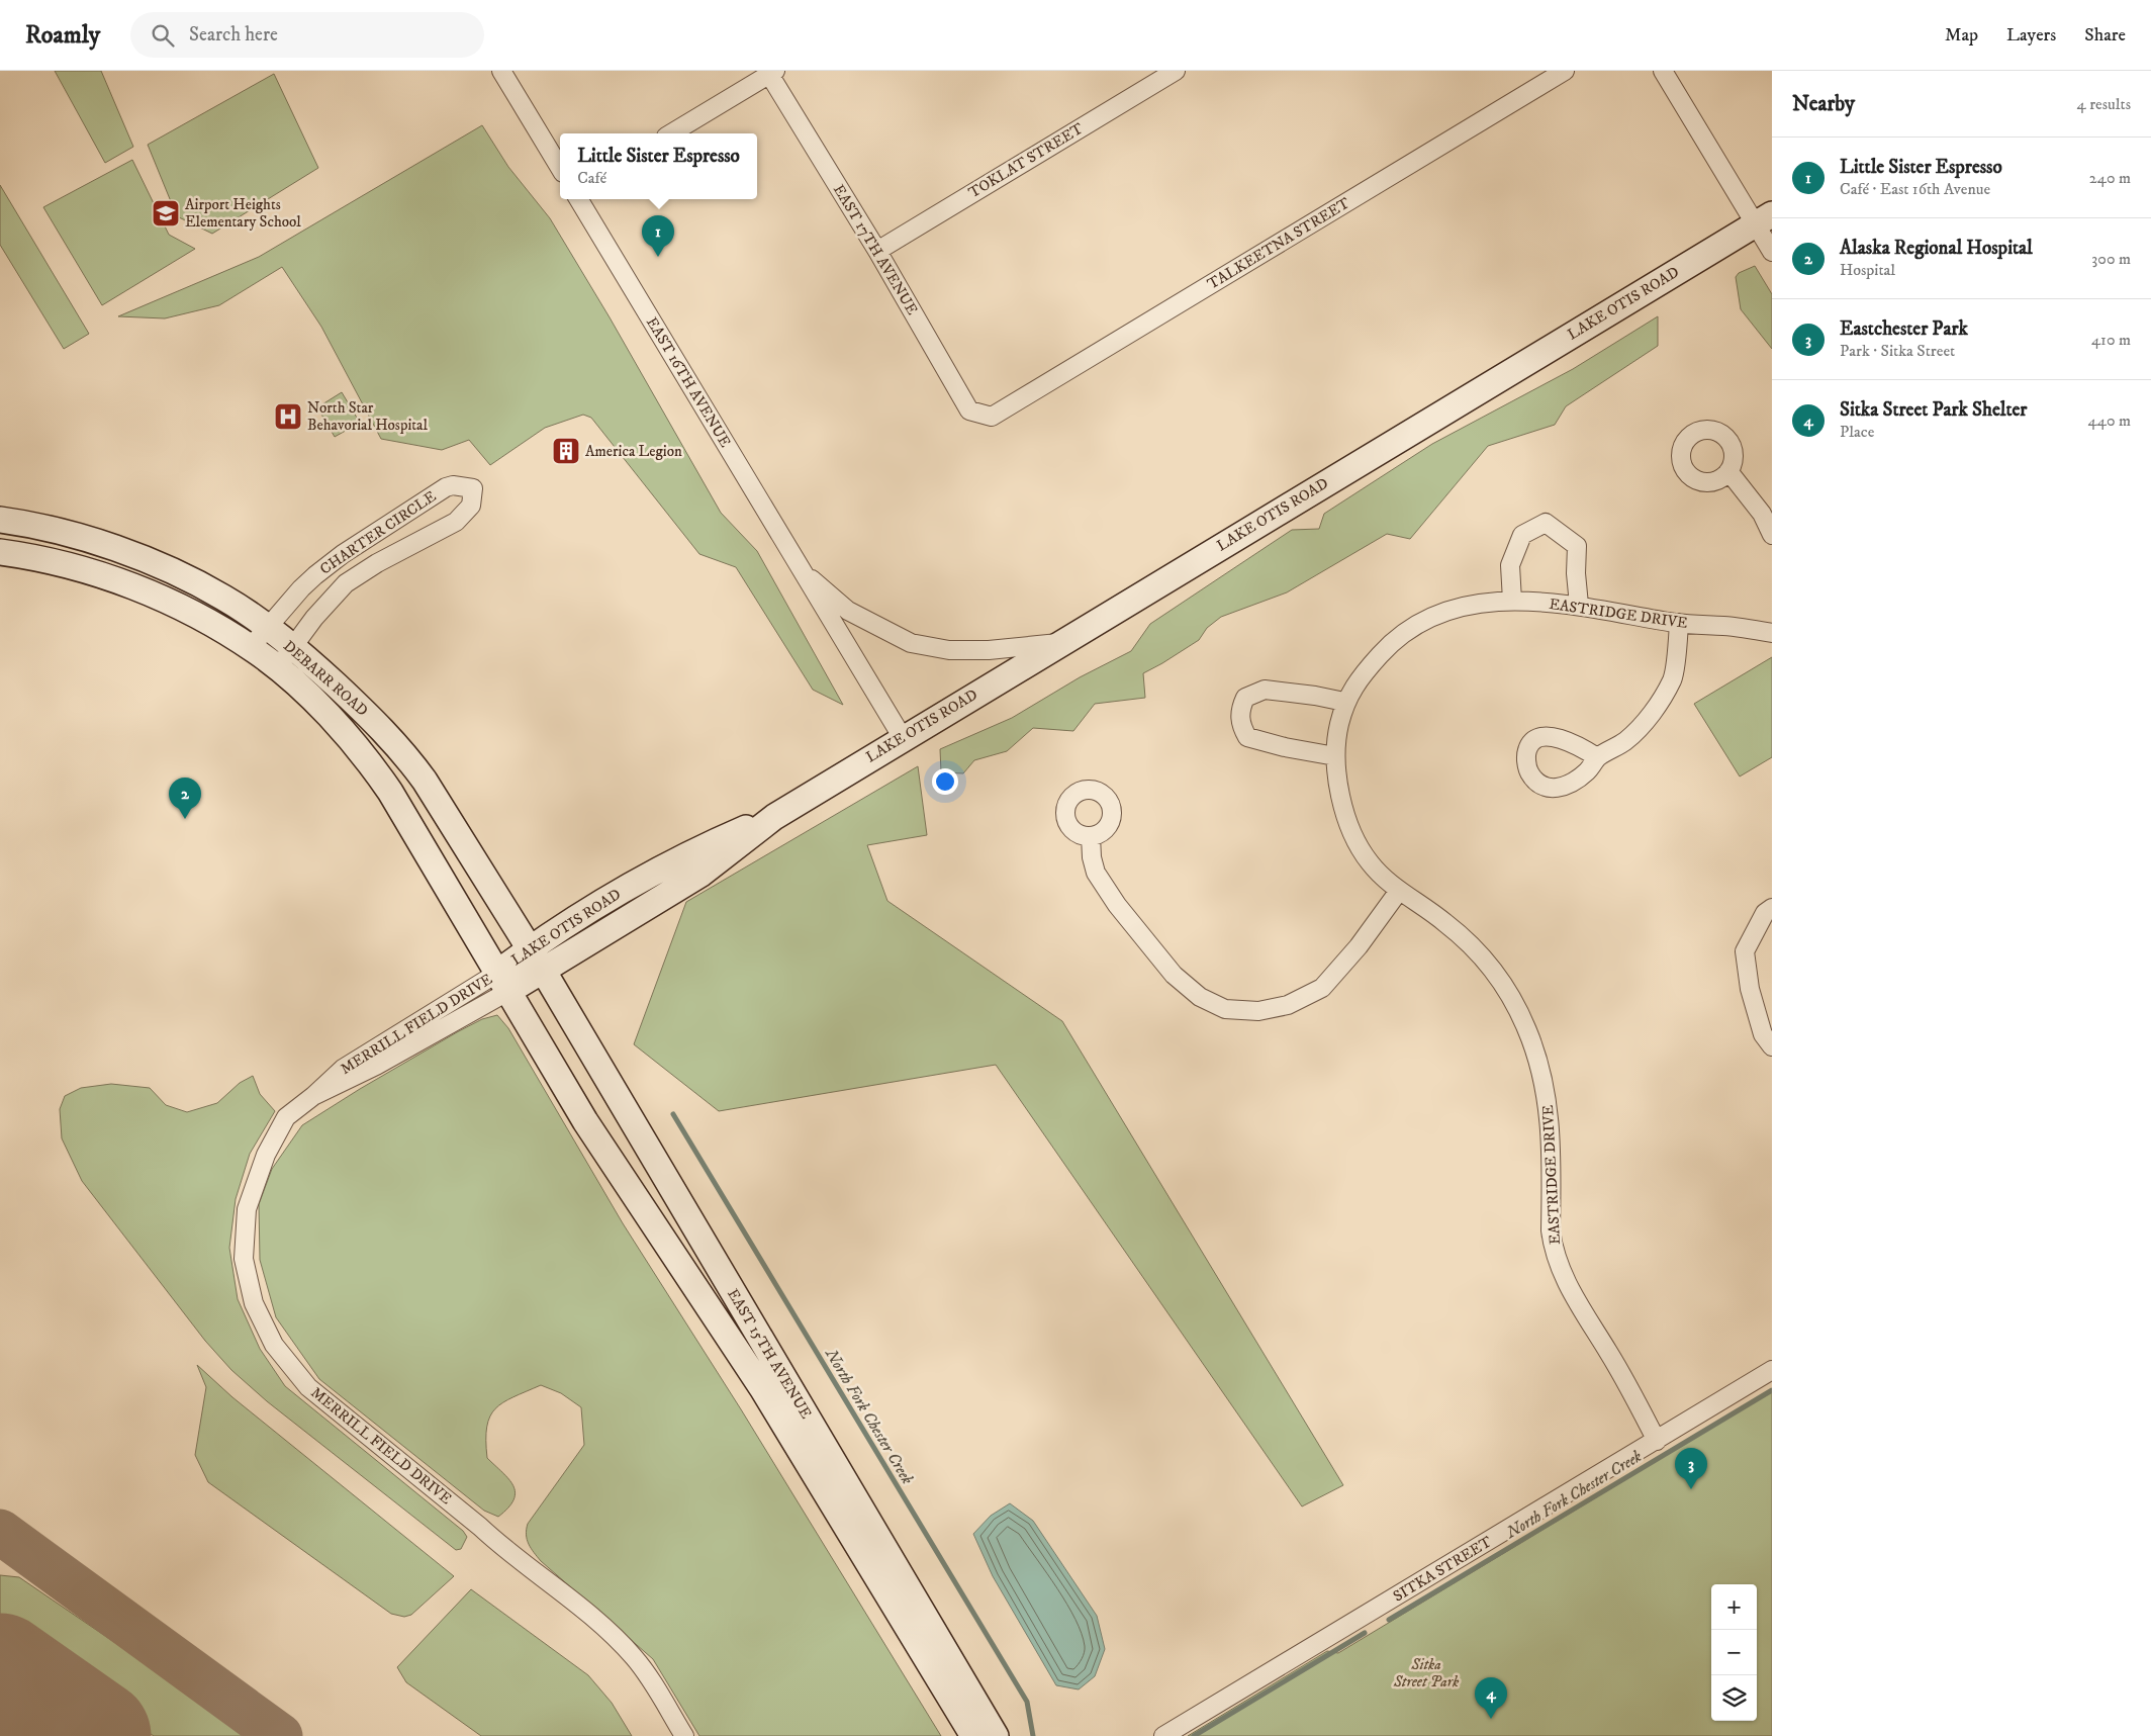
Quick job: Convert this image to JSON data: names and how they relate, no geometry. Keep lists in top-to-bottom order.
{
  "streets": {
    "main road": ["LAKE OTIS ROAD", "DEBARR ROAD", "EAST 15TH AVENUE"],
    "street": [
      "TOKLAT STREET",
      "TALKEETNA STREET",
      "EAST 17TH AVENUE",
      "EAST 16TH AVENUE",
      "CHARTER CIRCLE",
      "EASTRIDGE DRIVE",
      "MERRILL FIELD DRIVE",
      "SITKA STREET"
    ]
  },
  "crossings": [
    ["TOKLAT STREET", "EAST 17TH AVENUE"],
    ["TALKEETNA STREET", "EAST 17TH AVENUE"],
    ["LAKE OTIS ROAD", "EAST 16TH AVENUE"],
    ["LAKE OTIS ROAD", "DEBARR ROAD"],
    ["LAKE OTIS ROAD", "MERRILL FIELD DRIVE"],
    ["LAKE OTIS ROAD", "EAST 15TH AVENUE"],
    ["CHARTER CIRCLE", "DEBARR ROAD"],
    ["EASTRIDGE DRIVE", "SITKA STREET"],
    ["DEBARR ROAD", "MERRILL FIELD DRIVE"],
    ["DEBARR ROAD", "EAST 15TH AVENUE"],
    ["MERRILL FIELD DRIVE", "EAST 15TH AVENUE"]
  ],
  "water": ["North Fork Chester Creek"],
  "parks": ["Sitka Street Park"],
  "places": {
    "school or university": ["Airport Heights Elementary School"],
    "hospital": ["North Star Behavorial Hospital"],
    "building": ["America Legion"]
  },
  "page": {
    "header": "Roamly",
    "search": "Search here",
    "nav": ["Map", "Layers", "Share"],
    "heading": ["Nearby", "4 results"],
    "popup": ["Little Sister Espresso", "Café"],
    "list": [
      {
        "mark": "1",
        "name": "Little Sister Espresso",
        "note": "Café · East 16th Avenue",
        "value": "240 m"
      },
      {
        "mark": "2",
        "name": "Alaska Regional Hospital",
        "note": "Hospital",
        "value": "300 m"
      },
      {
        "mark": "3",
        "name": "Eastchester Park",
        "note": "Park · Sitka Street",
        "value": "410 m"
      },
      {
        "mark": "4",
        "name": "Sitka Street Park Shelter",
        "note": "Place",
        "value": "440 m"
      }
    ],
    "pins": [
      "1",
      "2",
      "3",
      "4"
    ],
    "map_buttons": ["+", "−"]
  }
}
